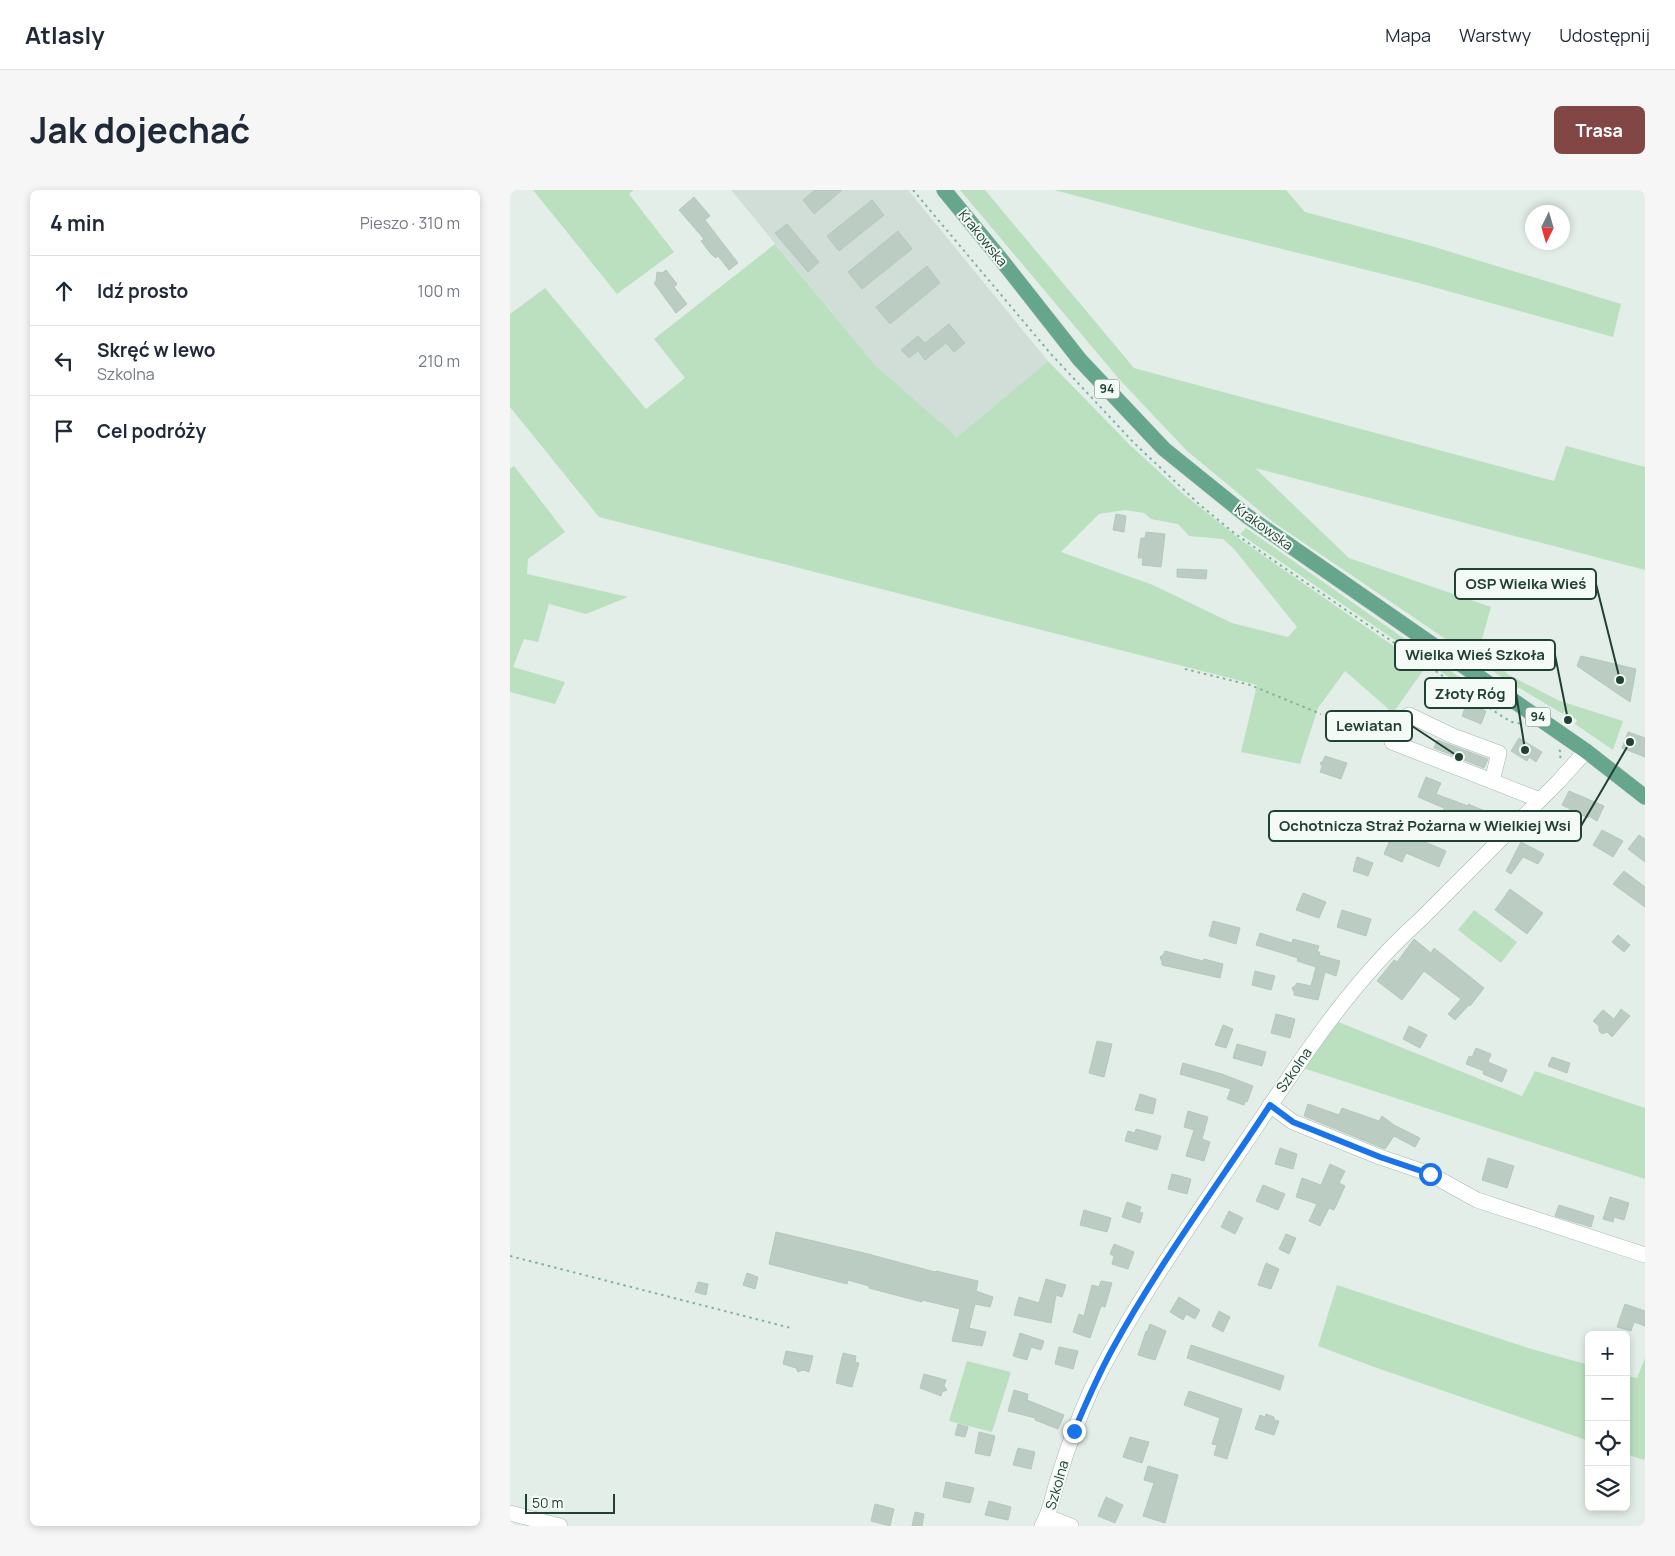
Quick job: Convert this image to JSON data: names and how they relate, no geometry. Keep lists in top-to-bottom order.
{
  "streets": {
    "main road": ["Krakowska", "94"],
    "street": ["Szkolna"]
  },
  "crossings": [
    ["Krakowska", "Szkolna"]
  ],
  "places": [
    "OSP Wielka Wieś",
    "Wielka Wieś Szkoła",
    "Ochotnicza Straż Pożarna w Wielkiej Wsi",
    "Złoty Róg",
    "Lewiatan"
  ],
  "scale_bar": "50 m",
  "north": "bottom",
  "page": {
    "header": "Atlasly",
    "nav": ["Mapa", "Warstwy", "Udostępnij"],
    "title": "Jak dojechać",
    "buttons": "Trasa",
    "heading": ["4 min", "Pieszo · 310 m"],
    "list": [
      ["Idź prosto", "100 m"],
      ["Skręć w lewo", "Szkolna", "210 m"],
      "Cel podróży"
    ],
    "map_buttons": ["+", "−"],
    "scale": "50 m"
  }
}
